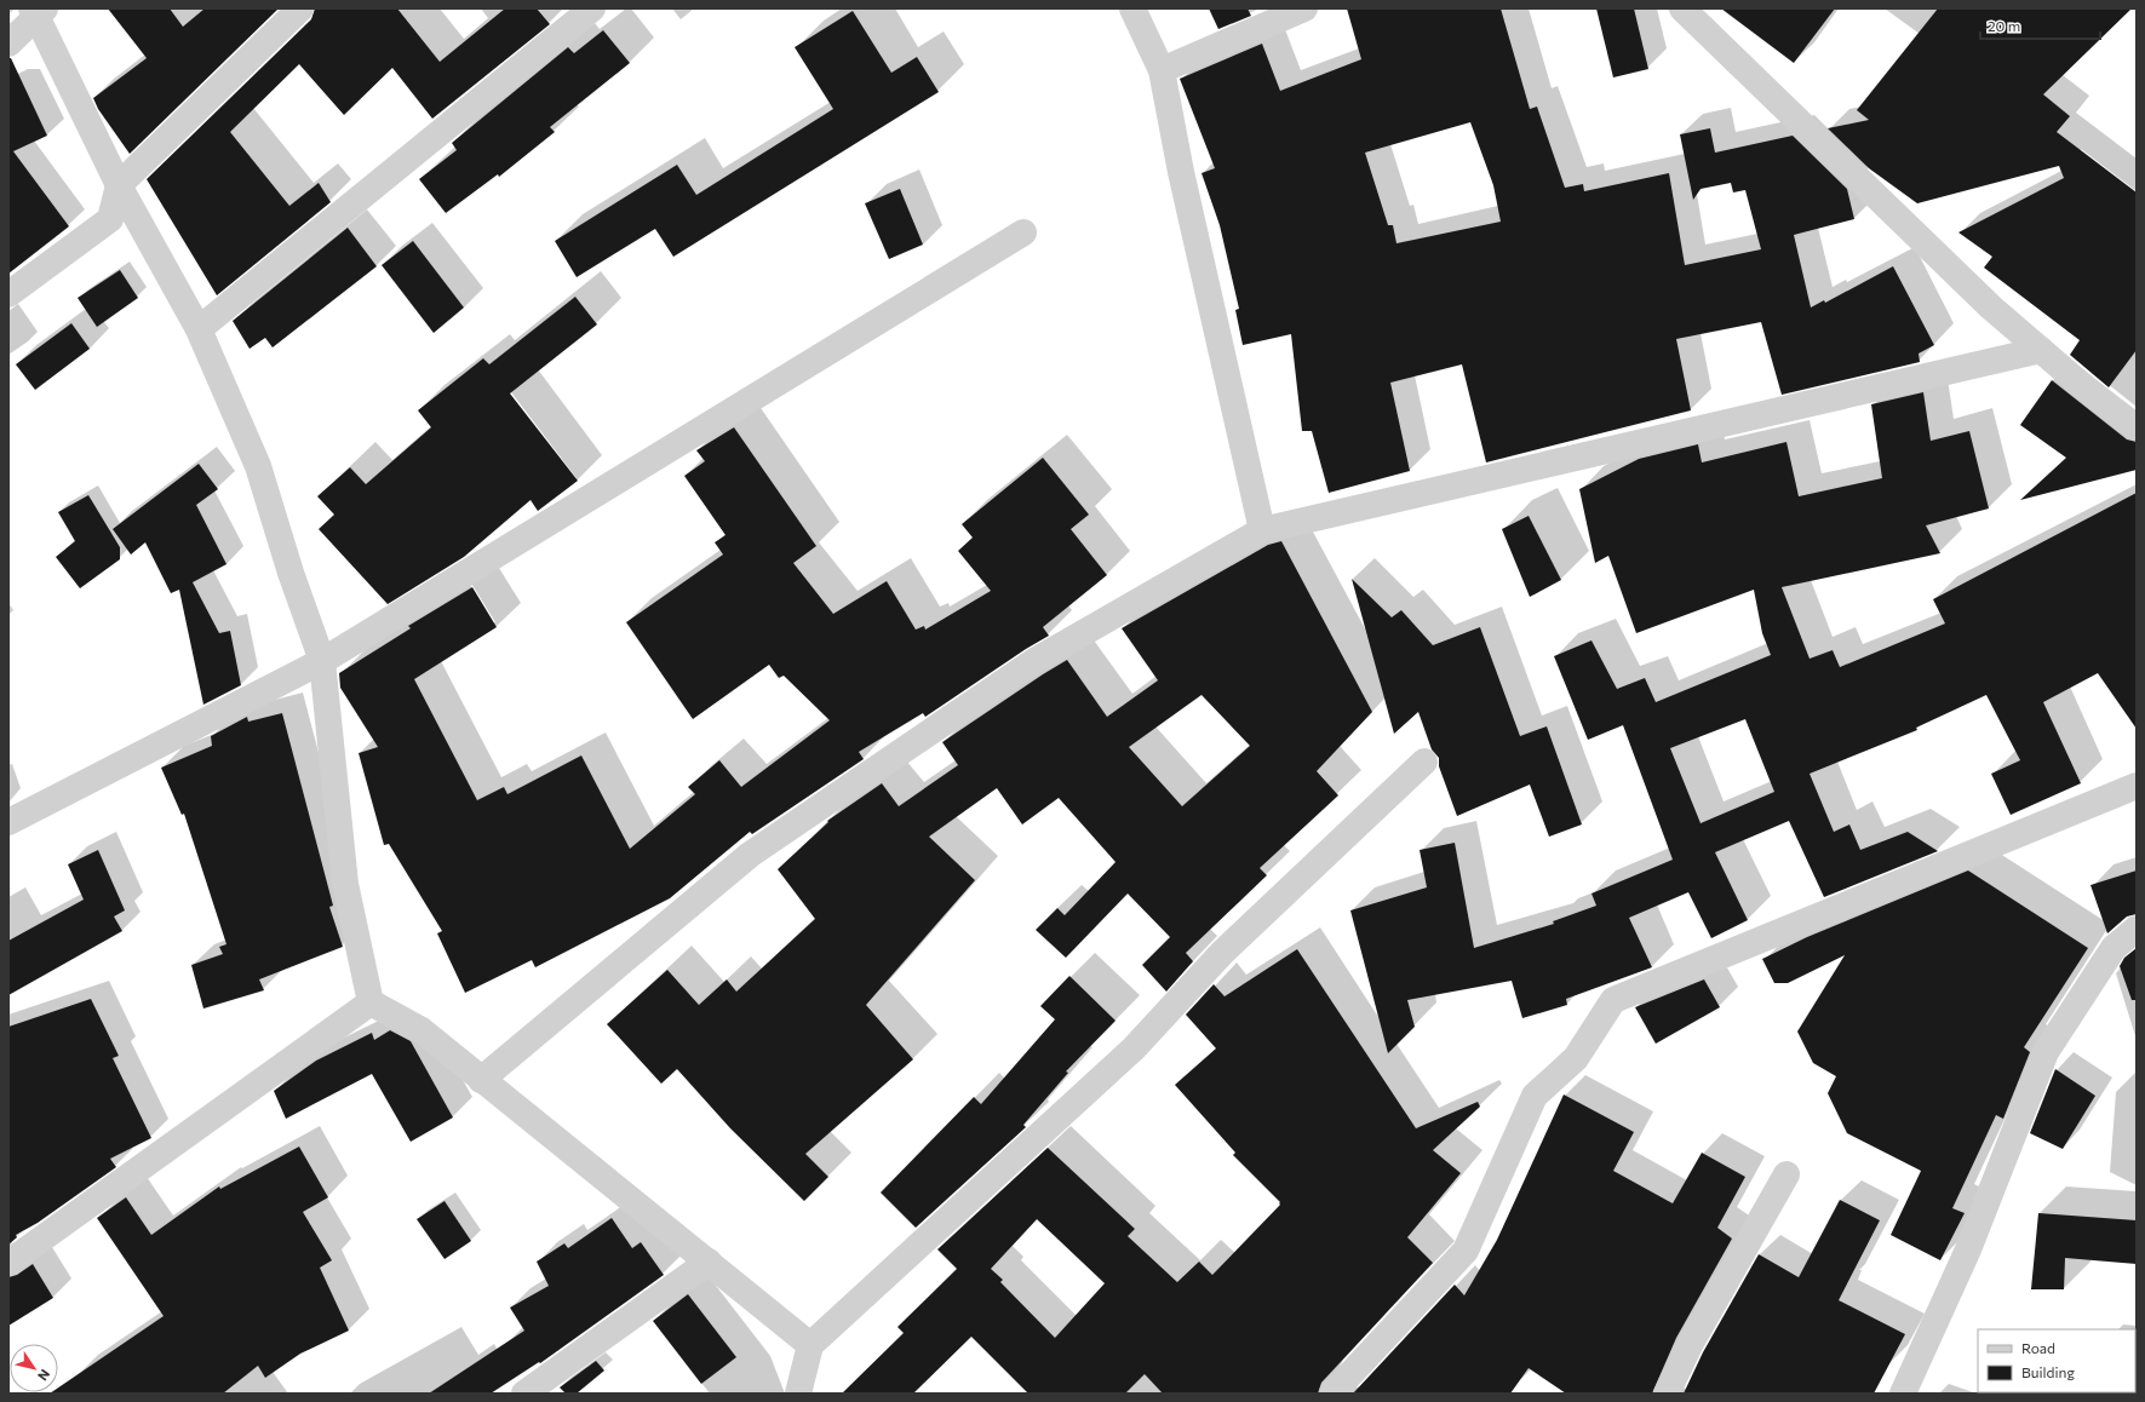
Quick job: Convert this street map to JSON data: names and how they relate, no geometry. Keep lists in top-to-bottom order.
{
  "legend": ["Road", "Building"],
  "scale_bar": "20 m",
  "north": "bottom right"
}
